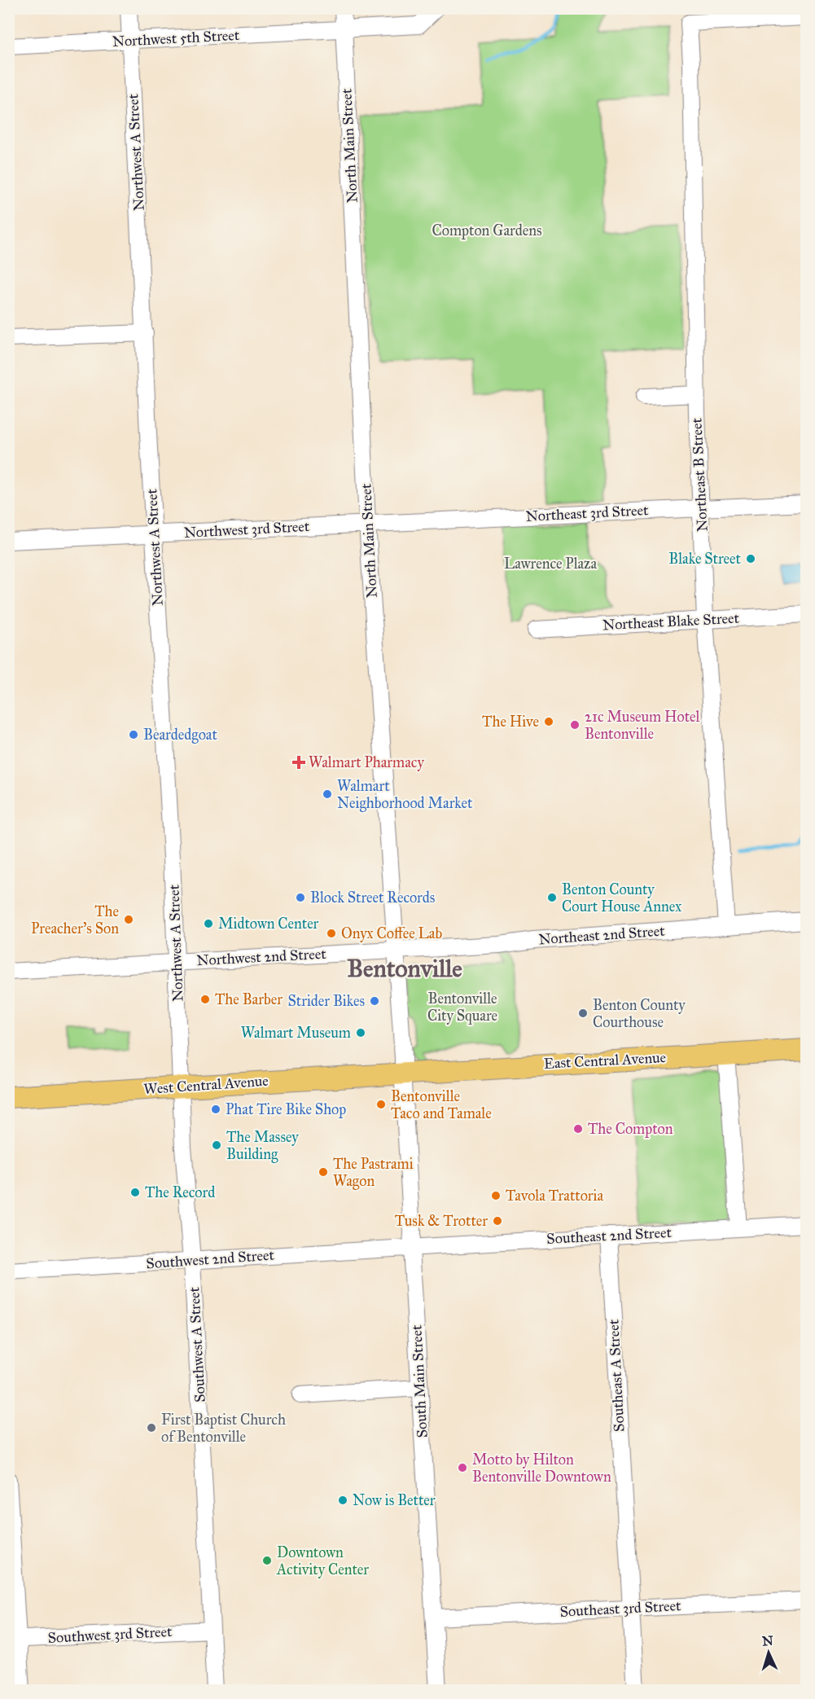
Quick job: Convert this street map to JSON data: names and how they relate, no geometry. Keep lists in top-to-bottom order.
{
  "streets": {
    "main road": ["East Central Avenue", "West Central Avenue"],
    "street": [
      "Northwest 5th Street",
      "North Main Street",
      "Northwest A Street",
      "Northeast B Street",
      "Northeast 3rd Street",
      "Northwest 3rd Street",
      "Northeast Blake Street",
      "Northeast 2nd Street",
      "Northwest 2nd Street",
      "Southeast 2nd Street",
      "Southwest 2nd Street",
      "Southwest A Street",
      "Southeast A Street",
      "South Main Street",
      "Southeast 3rd Street",
      "Southwest 3rd Street"
    ]
  },
  "crossings": [
    ["Northwest 5th Street", "North Main Street"],
    ["Northwest 5th Street", "Northwest A Street"],
    ["North Main Street", "Northeast 3rd Street"],
    ["North Main Street", "Northwest 3rd Street"],
    ["North Main Street", "Northeast 2nd Street"],
    ["North Main Street", "Northwest 2nd Street"],
    ["North Main Street", "East Central Avenue"],
    ["North Main Street", "West Central Avenue"],
    ["North Main Street", "South Main Street"],
    ["Northwest A Street", "Northwest 3rd Street"],
    ["Northwest A Street", "Northwest 2nd Street"],
    ["Northwest A Street", "West Central Avenue"],
    ["Northwest A Street", "Southwest A Street"],
    ["Northeast B Street", "Northeast 3rd Street"],
    ["Northeast B Street", "Northeast Blake Street"],
    ["Northeast B Street", "Northeast 2nd Street"],
    ["Northeast 3rd Street", "Northwest 3rd Street"],
    ["Northeast 2nd Street", "Northwest 2nd Street"],
    ["East Central Avenue", "West Central Avenue"],
    ["East Central Avenue", "South Main Street"],
    ["West Central Avenue", "Southwest A Street"],
    ["West Central Avenue", "South Main Street"],
    ["Southeast 2nd Street", "Southwest 2nd Street"],
    ["Southeast 2nd Street", "Southeast A Street"],
    ["Southeast 2nd Street", "South Main Street"],
    ["Southwest 2nd Street", "Southwest A Street"],
    ["Southwest 2nd Street", "South Main Street"],
    ["Southwest A Street", "Southwest 3rd Street"],
    ["Southeast A Street", "Southeast 3rd Street"],
    ["South Main Street", "Southeast 3rd Street"]
  ],
  "districts": ["Bentonville"],
  "parks": ["Compton Gardens", "Lawrence Plaza", "Bentonville City Square"],
  "places": {
    "other": [
      "Blake Street",
      "The Hive",
      "21c Museum Hotel Bentonville",
      "Beardedgoat",
      "Walmart Neighborhood Market",
      "Block Street Records",
      "Benton County Court House Annex",
      "The Preacher's Son",
      "Midtown Center",
      "Onyx Coffee Lab",
      "The Barber",
      "Strider Bikes",
      "Benton County Courthouse",
      "Walmart Museum",
      "Bentonville Taco and Tamale",
      "Phat Tire Bike Shop",
      "The Compton",
      "The Massey Building",
      "The Pastrami Wagon",
      "The Record",
      "Tavola Trattoria",
      "Tusk & Trotter",
      "First Baptist Church of Bentonville",
      "Motto by Hilton Bentonville Downtown",
      "Now is Better",
      "Downtown Activity Center"
    ],
    "health": ["Walmart Pharmacy"]
  },
  "north": "top"
}
